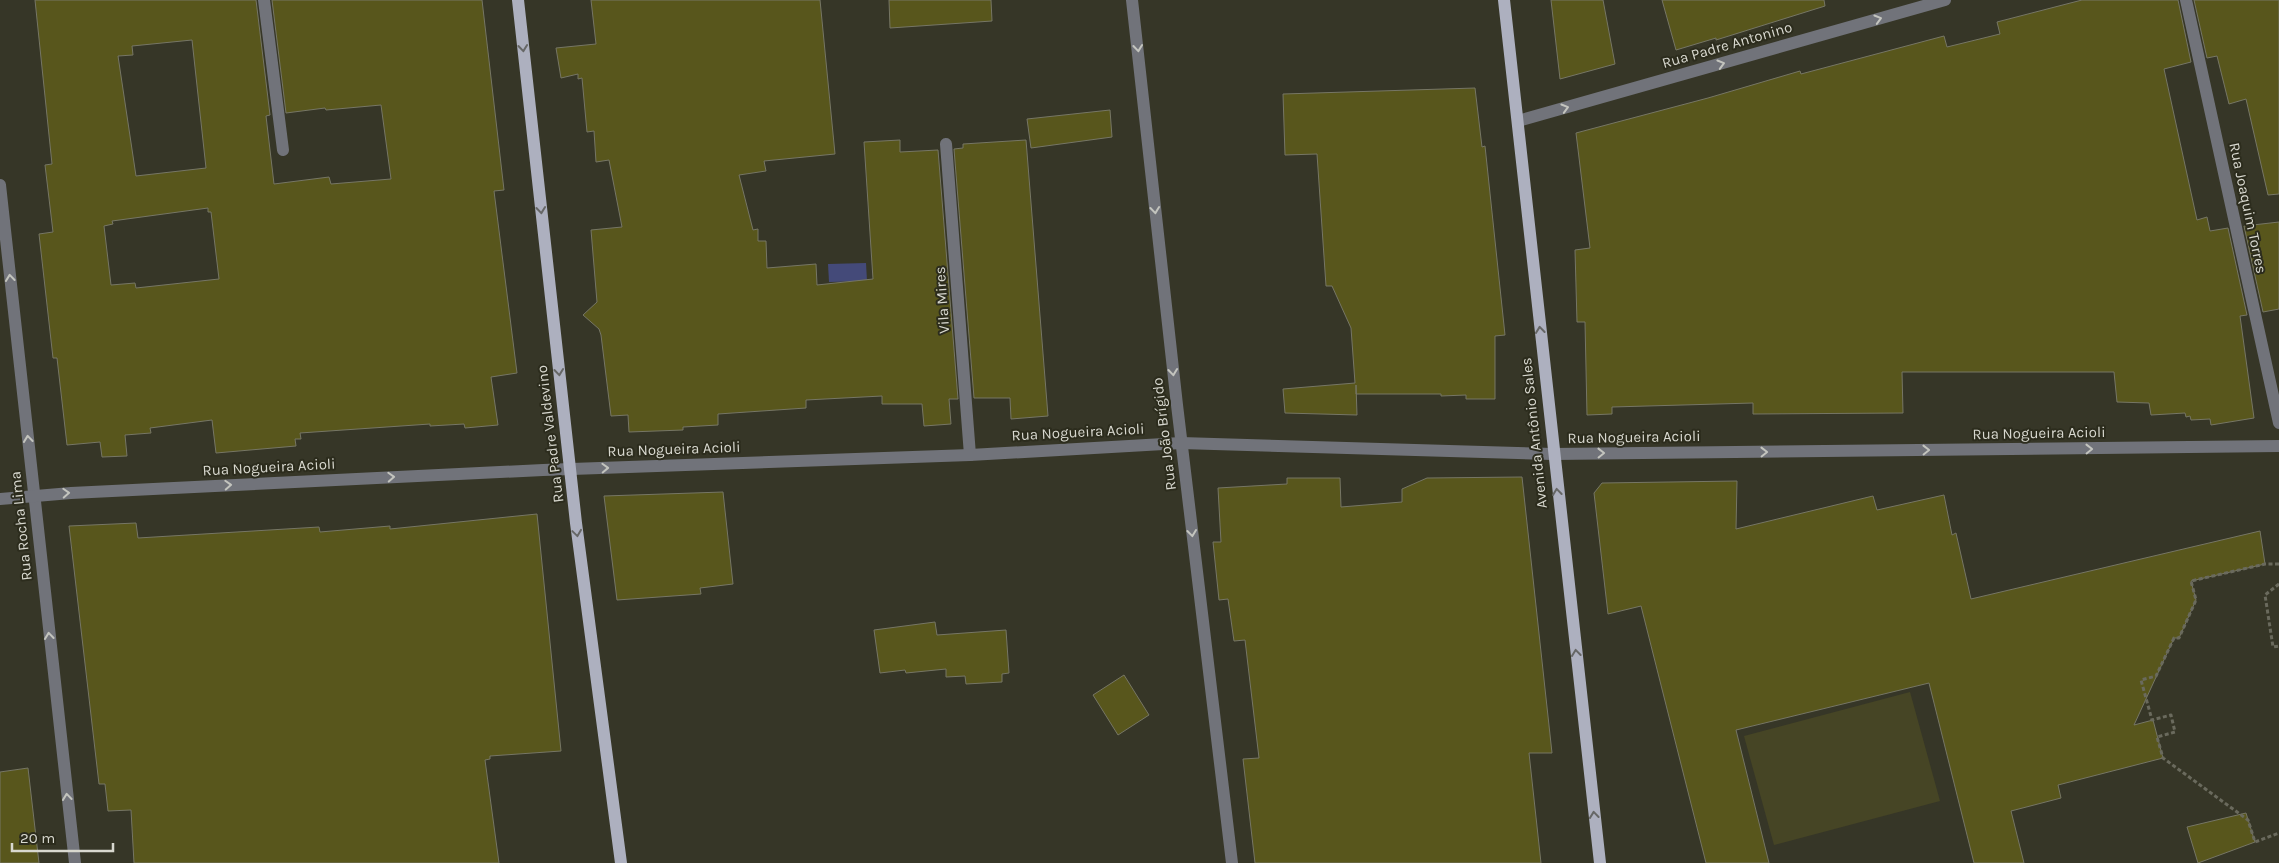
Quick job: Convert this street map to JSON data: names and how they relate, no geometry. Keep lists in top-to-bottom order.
{
  "streets": {
    "main road": ["Avenida Antônio Sales", "Rua Padre Valdevino"],
    "street": [
      "Rua Padre Antonino",
      "Rua Joaquim Torres",
      "Vila Mires",
      "Rua Nogueira Acioli",
      "Rua João Brígido",
      "Rua Rocha Lima"
    ]
  },
  "crossings": [
    ["Rua Padre Antonino", "Avenida Antônio Sales"],
    ["Vila Mires", "Rua Nogueira Acioli"],
    ["Rua Nogueira Acioli", "Avenida Antônio Sales"],
    ["Rua Nogueira Acioli", "Rua Padre Valdevino"],
    ["Rua Nogueira Acioli", "Rua João Brígido"],
    ["Rua Nogueira Acioli", "Rua Rocha Lima"]
  ],
  "one_way": [
    "Rua Padre Antonino",
    "Rua Nogueira Acioli",
    "Avenida Antônio Sales",
    "Rua Padre Valdevino",
    "Rua João Brígido",
    "Rua Rocha Lima"
  ],
  "scale_bar": "20 m"
}
